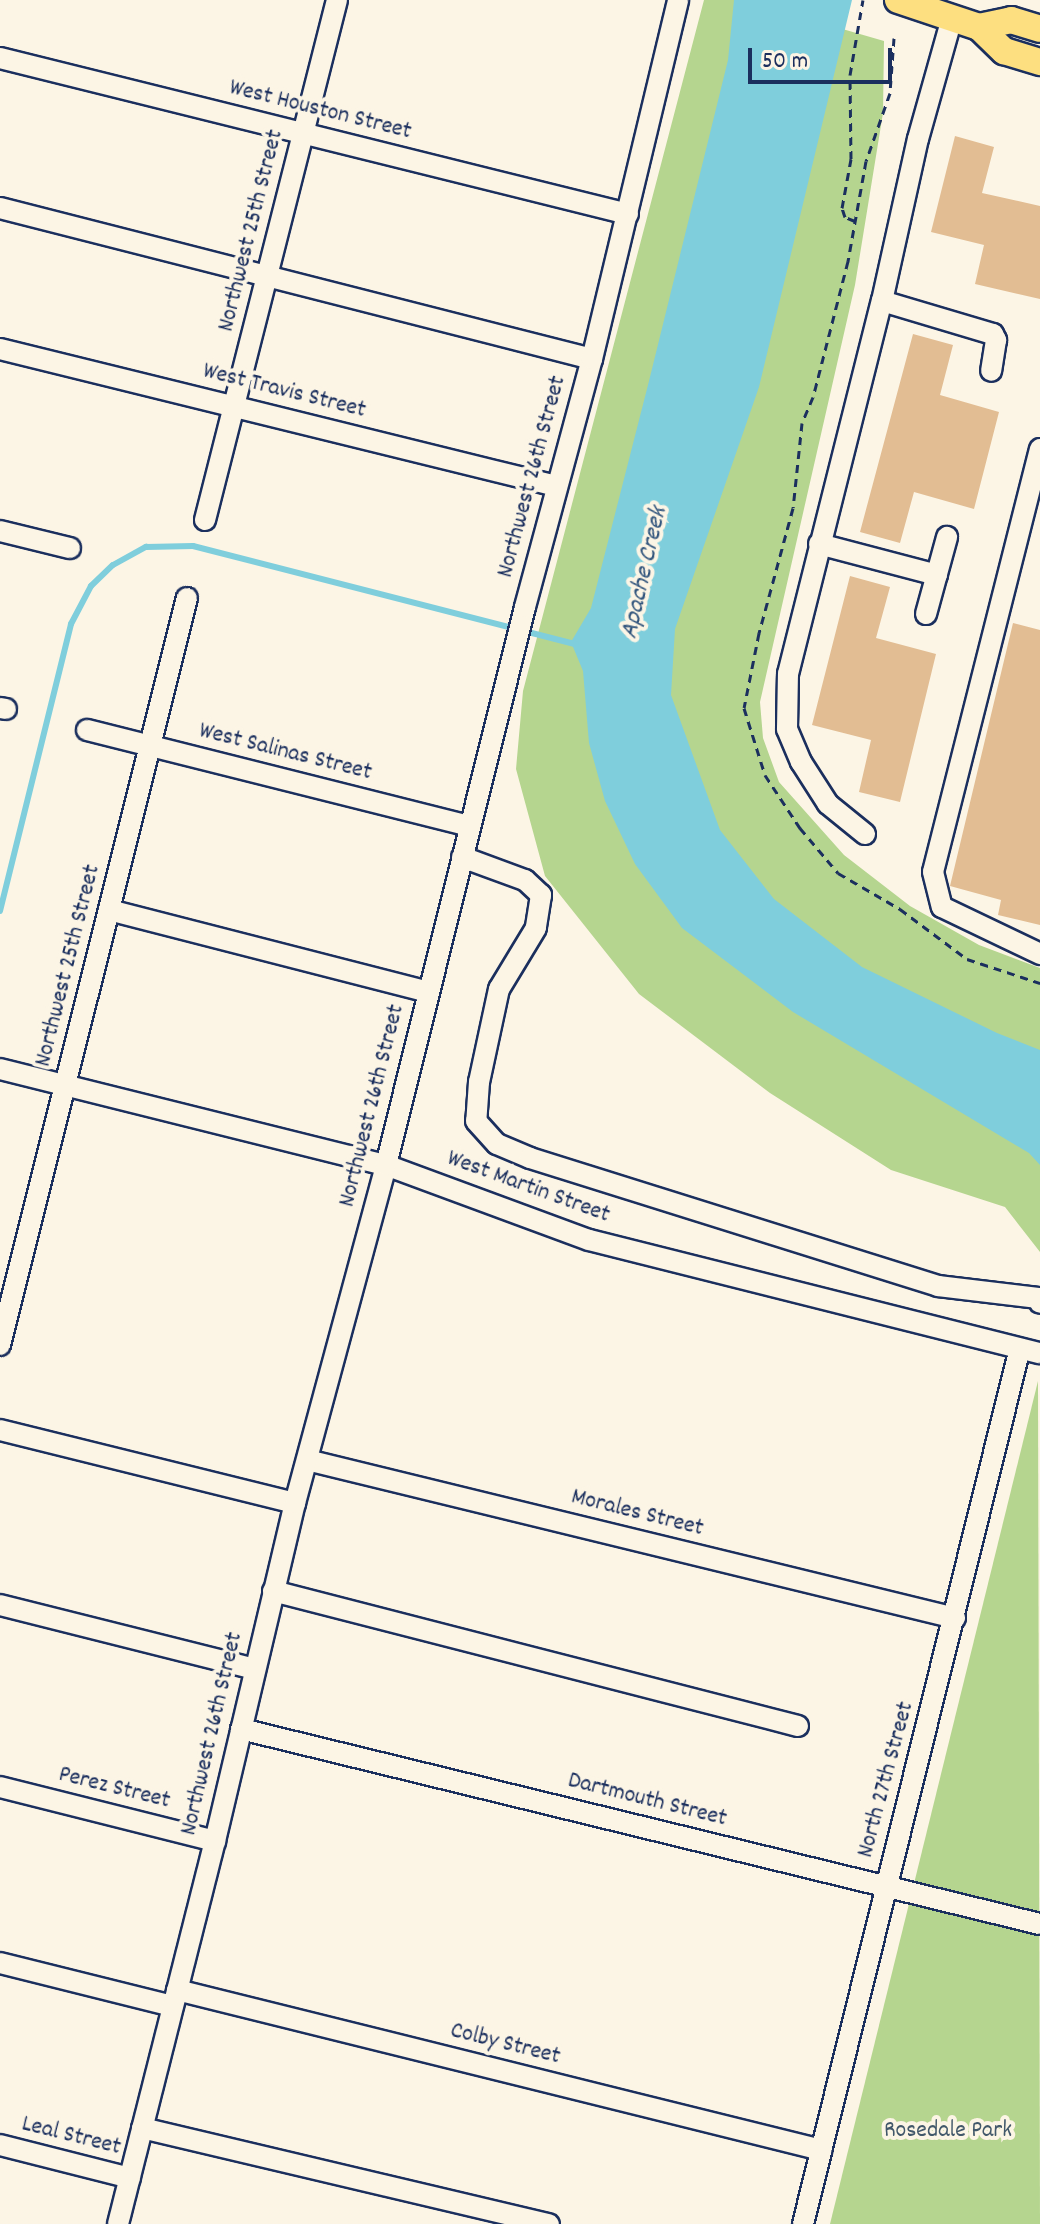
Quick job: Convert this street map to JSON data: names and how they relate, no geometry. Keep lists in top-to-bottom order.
{
  "streets": {
    "street": [
      "West Houston Street",
      "Northwest 25th Street",
      "West Travis Street",
      "Northwest 26th Street",
      "West Salinas Street",
      "West Martin Street",
      "Morales Street",
      "North 27th Street",
      "Perez Street",
      "Dartmouth Street",
      "Colby Street",
      "Leal Street"
    ]
  },
  "crossings": [
    ["West Houston Street", "Northwest 25th Street"],
    ["West Houston Street", "Northwest 26th Street"],
    ["Northwest 25th Street", "West Travis Street"],
    ["Northwest 25th Street", "West Salinas Street"],
    ["Northwest 25th Street", "West Martin Street"],
    ["West Travis Street", "Northwest 26th Street"],
    ["Northwest 26th Street", "West Salinas Street"],
    ["Northwest 26th Street", "West Martin Street"],
    ["Northwest 26th Street", "Morales Street"],
    ["Northwest 26th Street", "Perez Street"],
    ["Northwest 26th Street", "Dartmouth Street"],
    ["Northwest 26th Street", "Colby Street"],
    ["Northwest 26th Street", "Leal Street"],
    ["West Martin Street", "North 27th Street"],
    ["Morales Street", "North 27th Street"],
    ["North 27th Street", "Dartmouth Street"],
    ["North 27th Street", "Colby Street"]
  ],
  "water": ["Apache Creek"],
  "parks": ["Rosedale Park"],
  "scale_bar": "50 m"
}
